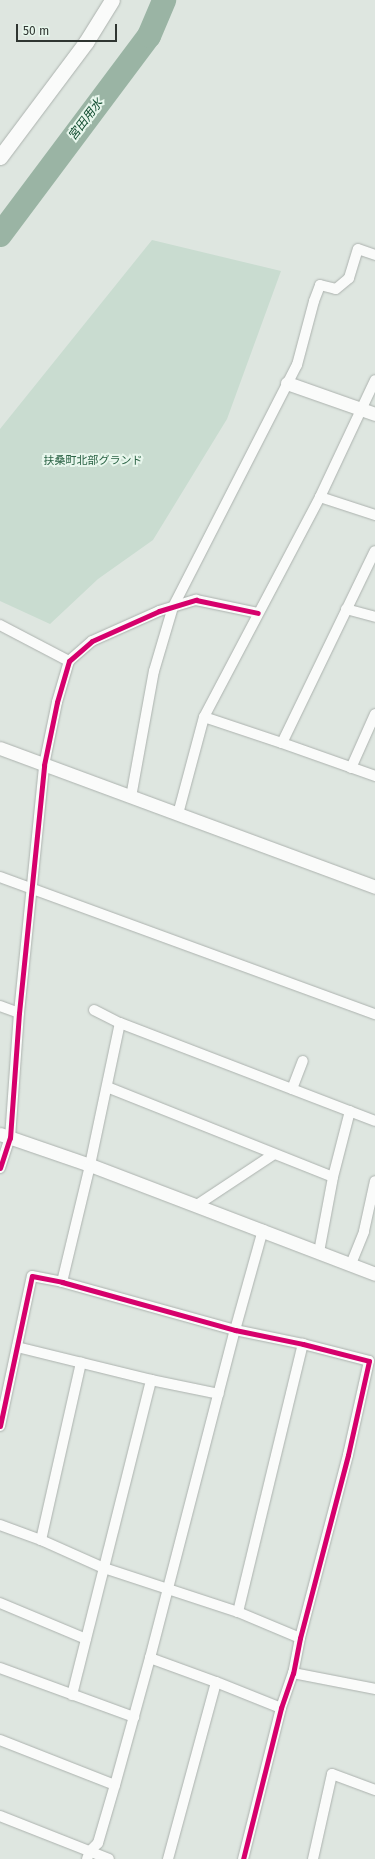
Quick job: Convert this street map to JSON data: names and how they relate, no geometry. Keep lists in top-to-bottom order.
{
  "water": ["宮田用水"],
  "parks": ["扶桑町北部グランド"],
  "scale_bar": "50 m"
}
